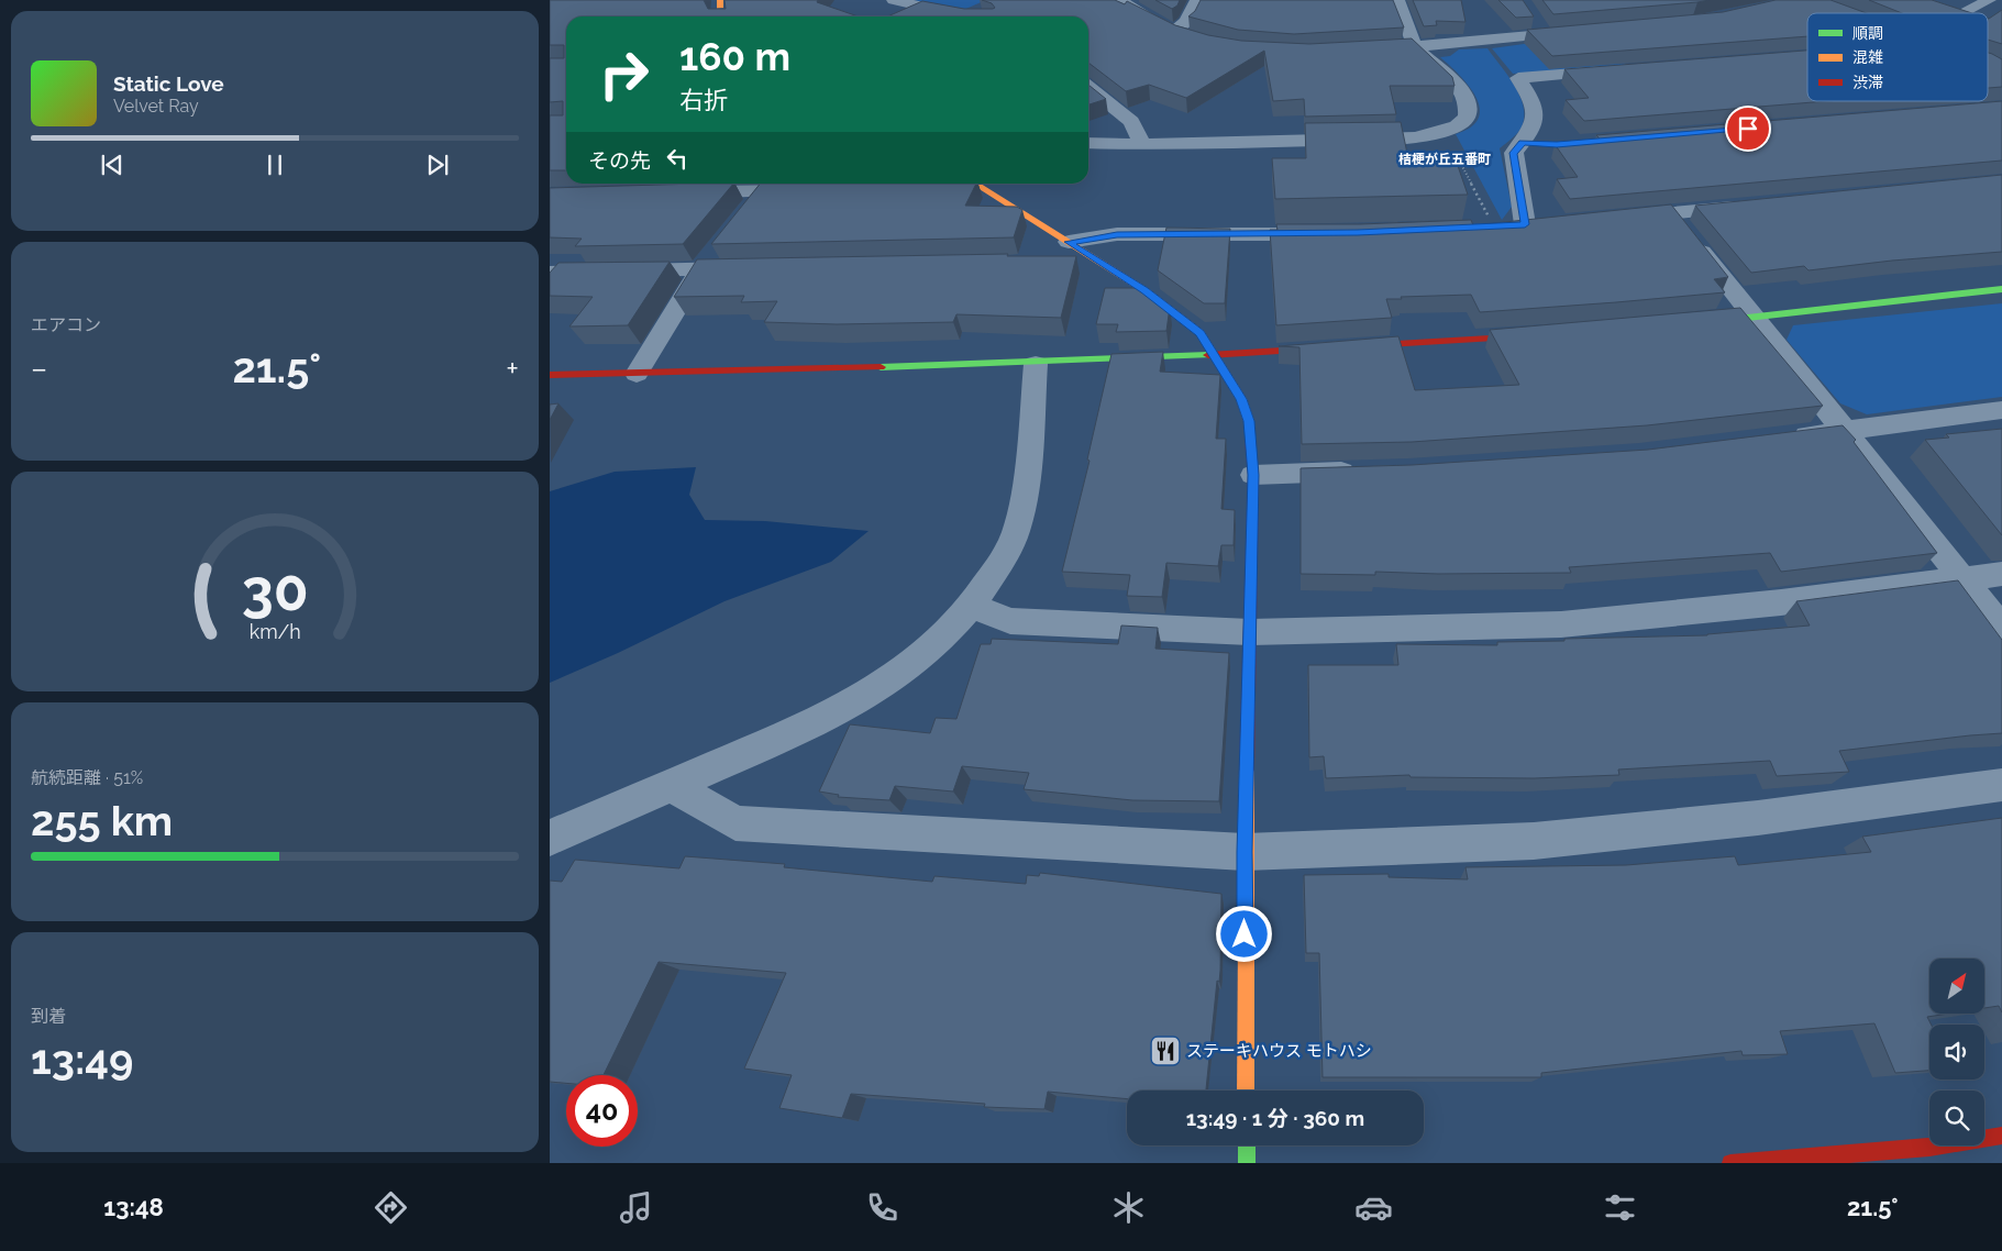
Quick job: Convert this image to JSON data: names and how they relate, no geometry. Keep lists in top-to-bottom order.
{
  "districts": ["桔梗が丘五番町"],
  "places": {
    "restaurant": ["ステーキハウス モトハシ"]
  },
  "legend": ["順調", "混雑", "渋滞"],
  "north": "top right",
  "page": {
    "turn": ["160 m", "右折"],
    "song": ["Static Love", "Velvet Ray"],
    "then": "その先",
    "tile": [
      "エアコン",
      ["航続距離 · 51%", "255 km"],
      ["到着", "13:49"]
    ],
    "heat": ["−", "21.5°", "+"],
    "limit": "40",
    "trip": "13:49 · 1 分 · 360 m",
    "tabs": ["13:48", "21.5°"],
    "gauge": ["30", "km/h"]
  }
}
